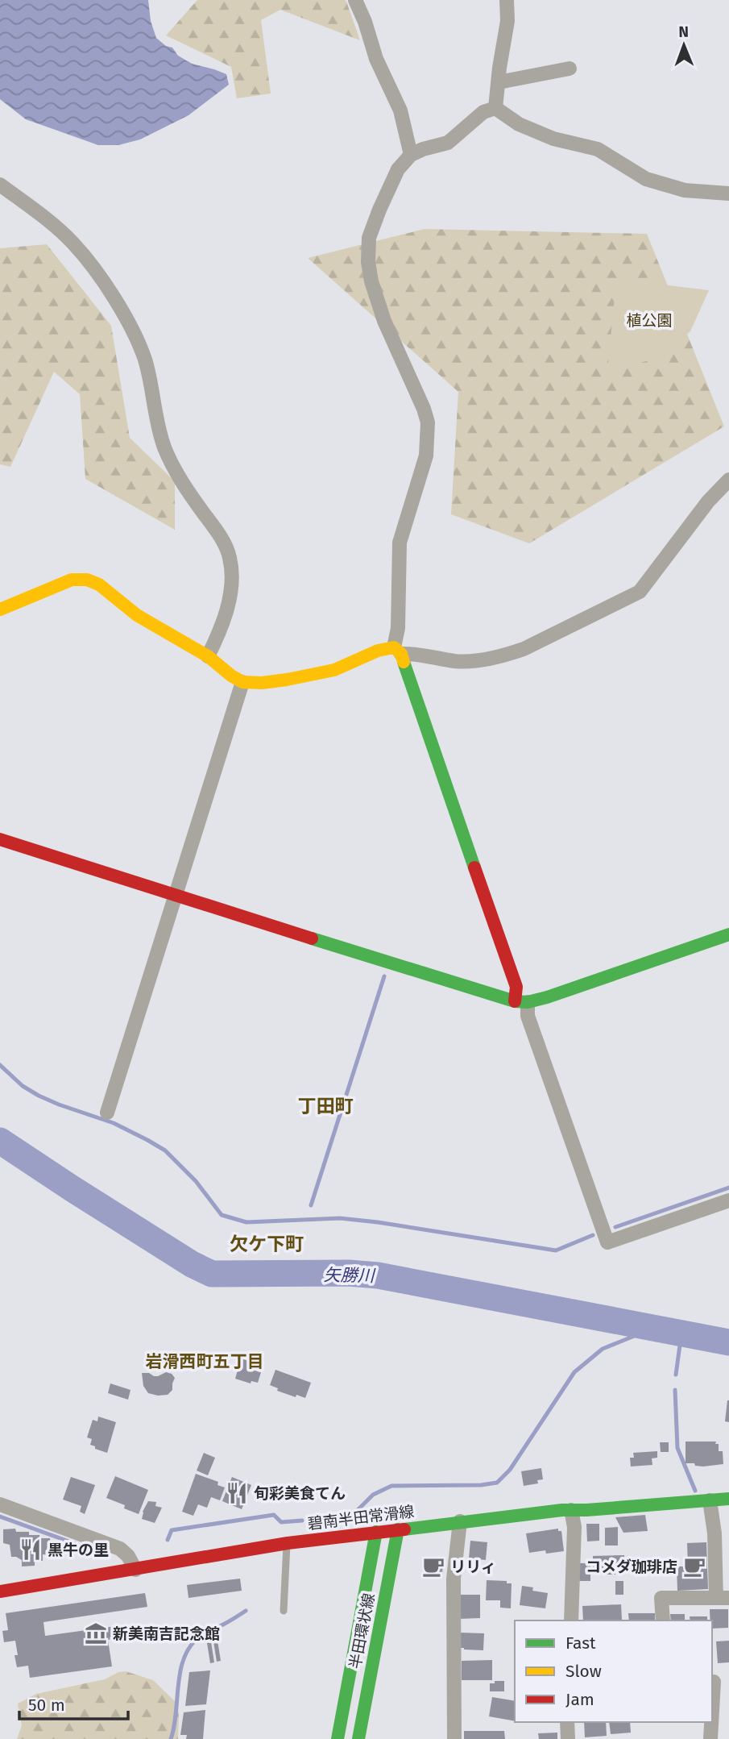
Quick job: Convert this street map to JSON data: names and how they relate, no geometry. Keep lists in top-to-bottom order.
{
  "streets": {
    "street": ["碧南半田常滑線", "半田環状線"]
  },
  "crossings": [
    ["碧南半田常滑線", "半田環状線"]
  ],
  "districts": ["丁田町", "欠ケ下町", "岩滑西町五丁目"],
  "water": ["矢勝川"],
  "parks": ["植公園"],
  "places": {
    "restaurant": ["旬彩美食てん", "黒牛の里"],
    "cafe": ["リリィ", "コメダ珈琲店"],
    "museum": ["新美南吉記念館"]
  },
  "legend": ["Fast", "Slow", "Jam"],
  "scale_bar": "50 m",
  "north": "top"
}
